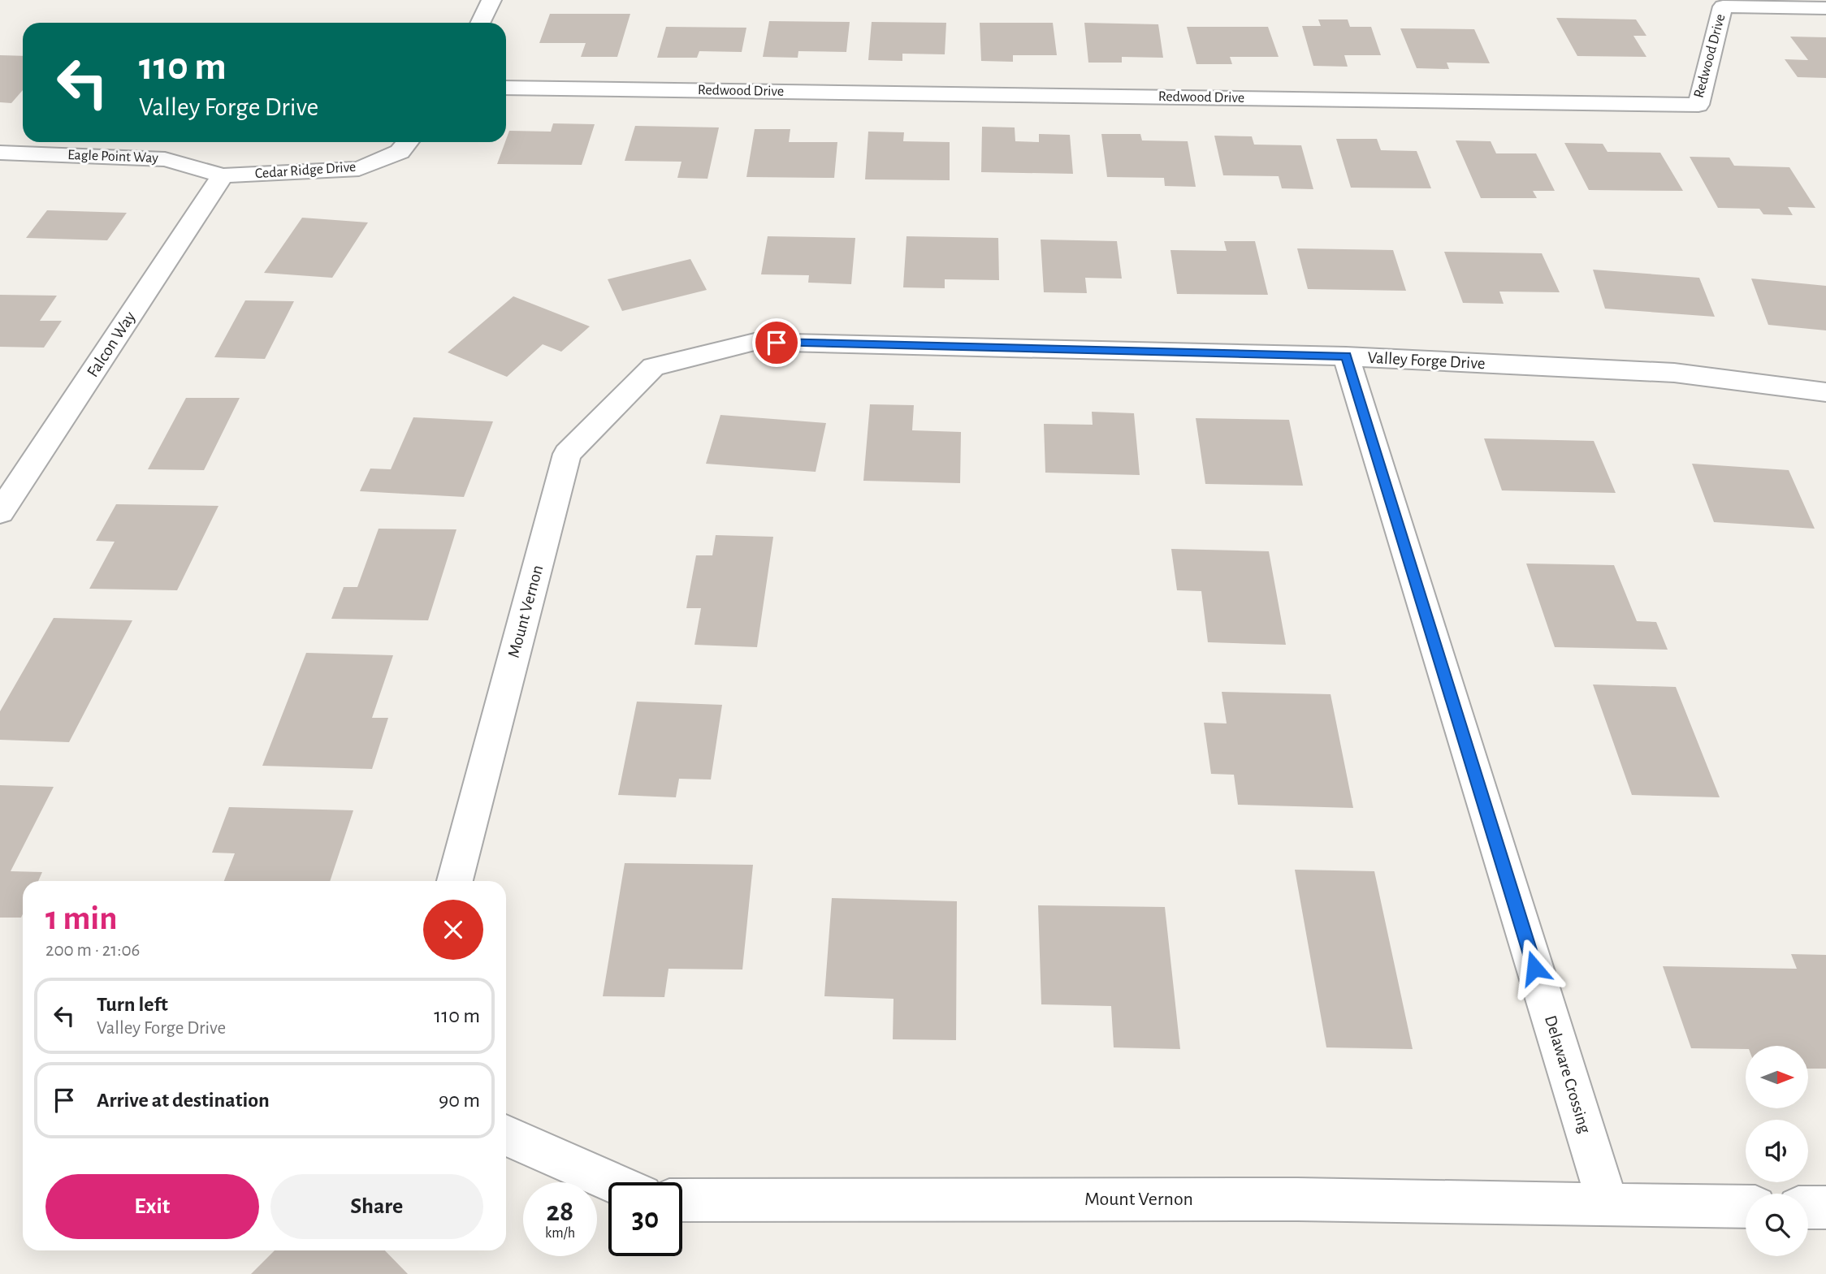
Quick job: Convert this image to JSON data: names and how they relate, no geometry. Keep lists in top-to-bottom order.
{
  "streets": {
    "street": [
      "Redwood Drive",
      "Eagle Point Way",
      "Cedar Ridge Drive",
      "Falcon Way",
      "Valley Forge Drive",
      "Mount Vernon",
      "Delaware Crossing"
    ]
  },
  "crossings": [
    ["Eagle Point Way", "Cedar Ridge Drive"],
    ["Eagle Point Way", "Falcon Way"],
    ["Cedar Ridge Drive", "Falcon Way"],
    ["Valley Forge Drive", "Mount Vernon"],
    ["Valley Forge Drive", "Delaware Crossing"],
    ["Mount Vernon", "Delaware Crossing"]
  ],
  "north": "right",
  "page": {
    "turn": ["110 m", "Valley Forge Drive"],
    "heading": ["1 min", "200 m · 21:06"],
    "list": [
      {
        "name": "Turn left",
        "note": "Valley Forge Drive",
        "value": "110 m"
      },
      {
        "name": "Arrive at destination",
        "value": "90 m"
      }
    ],
    "buttons": ["Exit", "Share"],
    "speed": "28 km/h",
    "limit": "30"
  }
}
